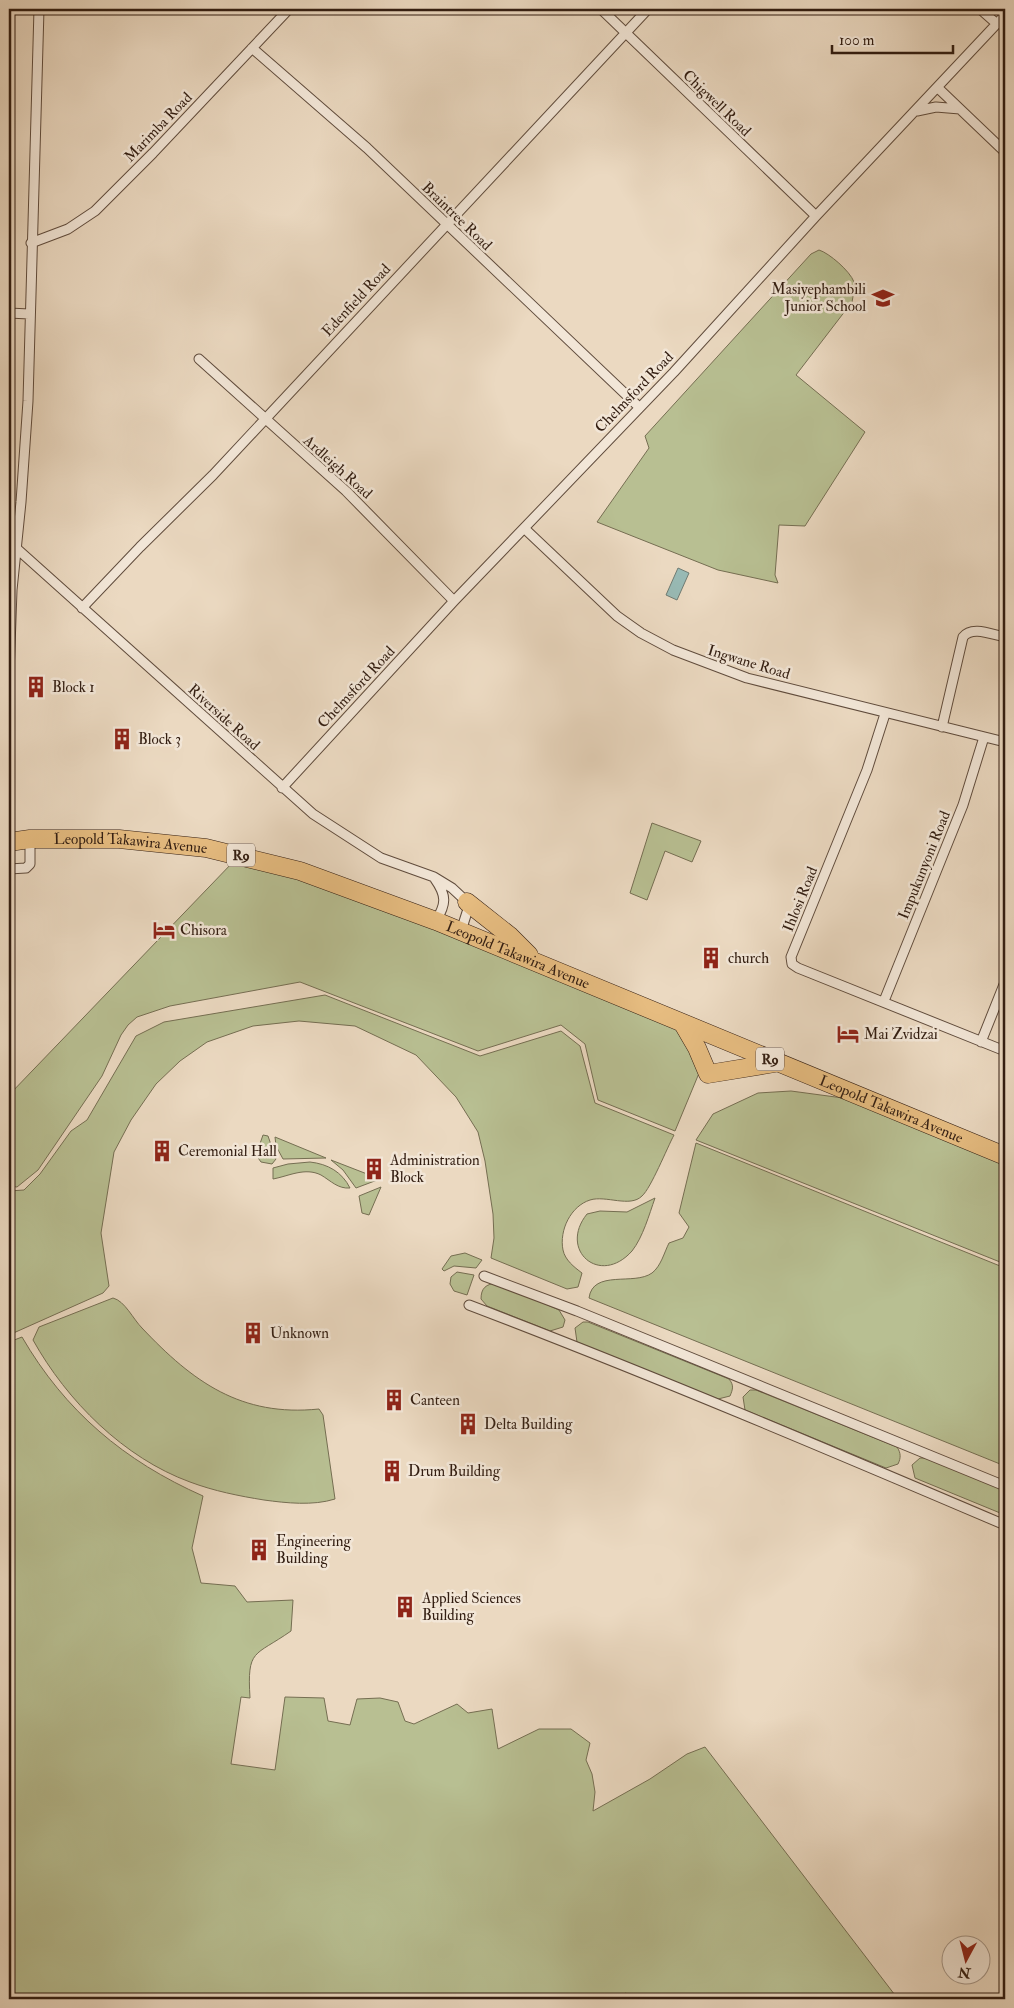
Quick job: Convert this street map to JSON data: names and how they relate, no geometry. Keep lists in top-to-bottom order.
{
  "streets": {
    "highway": ["Leopold Takawira Avenue", "R9"],
    "street": [
      "Chigwell Road",
      "Marimba Road",
      "Braintree Road",
      "Edenfield Road",
      "Chelmsford Road",
      "Ardleigh Road",
      "Ingwane Road",
      "Riverside Road",
      "Impukunyoni Road",
      "Ihlosi Road"
    ]
  },
  "crossings": [
    ["Chigwell Road", "Edenfield Road"],
    ["Chigwell Road", "Chelmsford Road"],
    ["Marimba Road", "Braintree Road"],
    ["Braintree Road", "Edenfield Road"],
    ["Braintree Road", "Chelmsford Road"],
    ["Edenfield Road", "Ardleigh Road"],
    ["Edenfield Road", "Riverside Road"],
    ["Chelmsford Road", "Ardleigh Road"],
    ["Chelmsford Road", "Ingwane Road"],
    ["Chelmsford Road", "Riverside Road"],
    ["Ingwane Road", "Impukunyoni Road"],
    ["Ingwane Road", "Ihlosi Road"],
    ["Impukunyoni Road", "Ihlosi Road"]
  ],
  "places": {
    "school or university": ["Masiyephambili Junior School"],
    "building": [
      "Block 1",
      "Block 3",
      "church",
      "Ceremonial Hall",
      "Administration Block",
      "Unknown",
      "Canteen",
      "Delta Building",
      "Drum Building",
      "Engineering Building",
      "Applied Sciences Building"
    ],
    "hotel": ["Chisora", "Mai Zvidzai"]
  },
  "scale_bar": "100 m",
  "north": "bottom"
}
